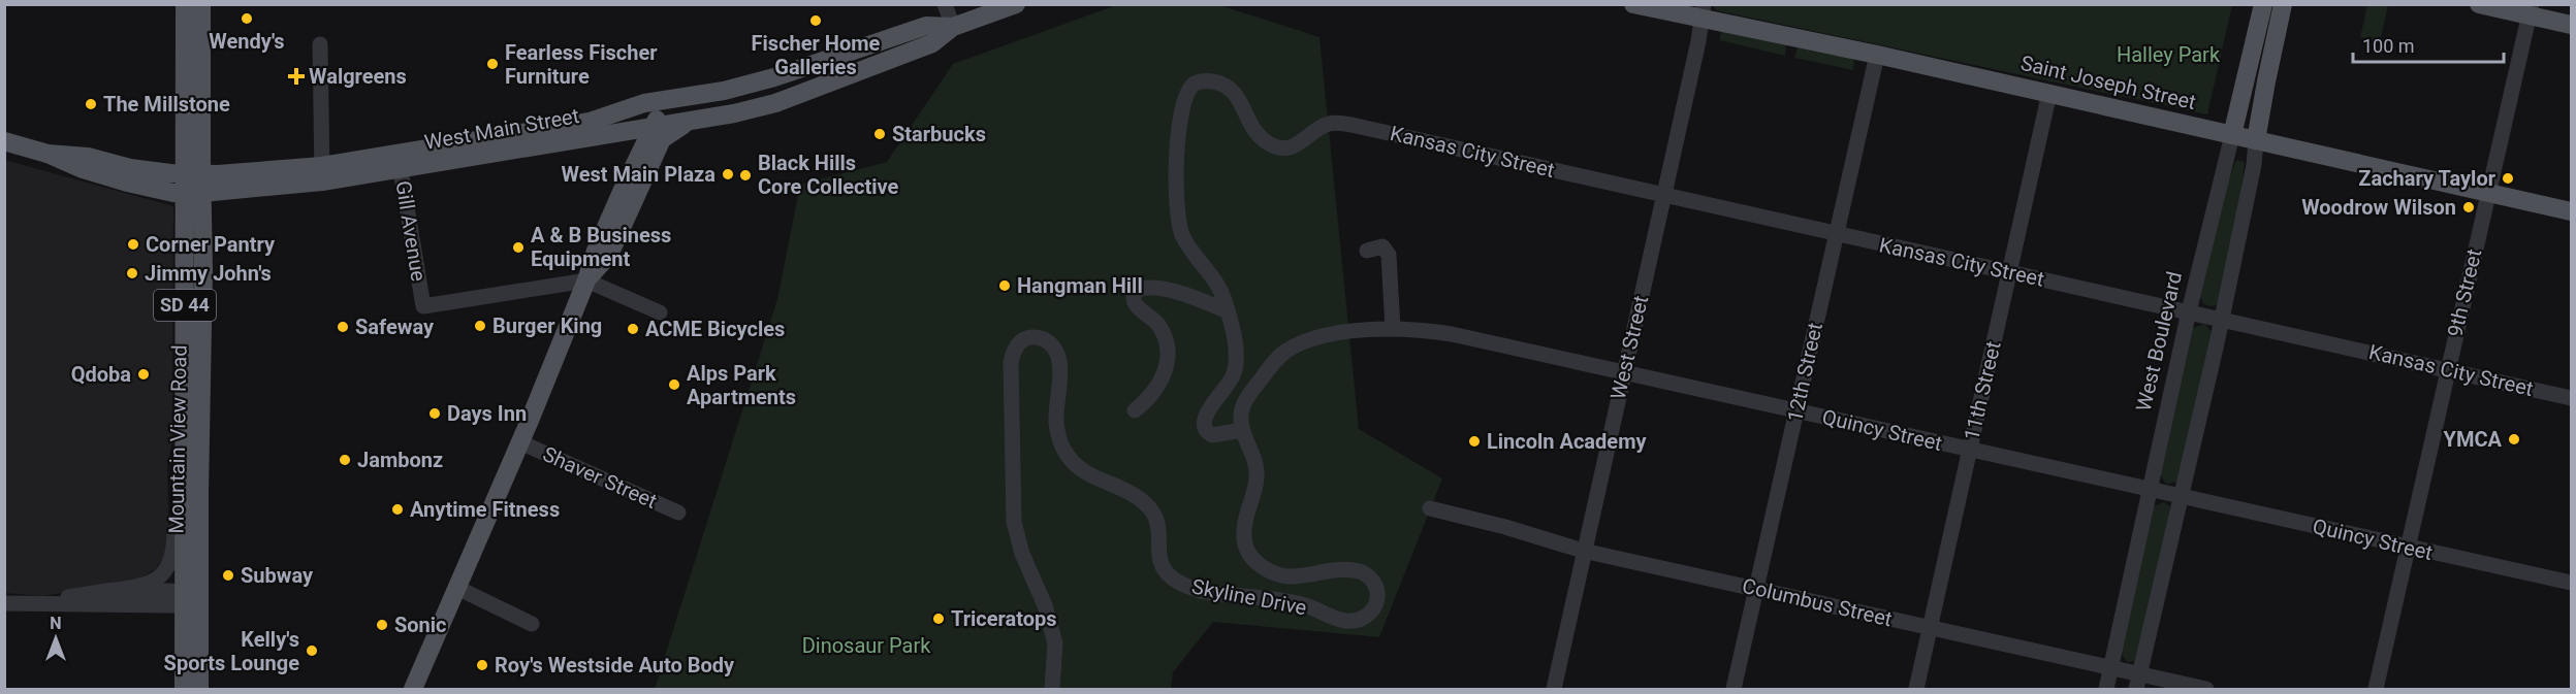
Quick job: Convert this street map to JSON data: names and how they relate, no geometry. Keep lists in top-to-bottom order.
{
  "streets": {
    "main road": [
      "Saint Joseph Street",
      "West Main Street",
      "SD 44",
      "West Boulevard",
      "Mountain View Road"
    ],
    "street": [
      "Kansas City Street",
      "Gill Avenue",
      "9th Street",
      "West Street",
      "12th Street",
      "11th Street",
      "Quincy Street",
      "Shaver Street",
      "Skyline Drive",
      "Columbus Street"
    ]
  },
  "crossings": [
    ["Saint Joseph Street", "9th Street"],
    ["Saint Joseph Street", "West Boulevard"],
    ["Saint Joseph Street", "West Street"],
    ["Saint Joseph Street", "12th Street"],
    ["Saint Joseph Street", "11th Street"],
    ["West Main Street", "Gill Avenue"],
    ["West Main Street", "Mountain View Road"],
    ["Kansas City Street", "9th Street"],
    ["Kansas City Street", "West Boulevard"],
    ["Kansas City Street", "West Street"],
    ["Kansas City Street", "12th Street"],
    ["Kansas City Street", "11th Street"],
    ["9th Street", "Quincy Street"],
    ["West Boulevard", "Quincy Street"],
    ["West Boulevard", "Columbus Street"],
    ["West Street", "Quincy Street"],
    ["West Street", "Columbus Street"],
    ["12th Street", "Quincy Street"],
    ["12th Street", "Columbus Street"],
    ["11th Street", "Quincy Street"],
    ["11th Street", "Columbus Street"],
    ["Quincy Street", "Skyline Drive"]
  ],
  "parks": ["Halley Park", "Dinosaur Park"],
  "places": {
    "other": [
      "Wendy's",
      "Fischer Home Galleries",
      "Fearless Fischer Furniture",
      "The Millstone",
      "Starbucks",
      "West Main Plaza",
      "Black Hills Core Collective",
      "Zachary Taylor",
      "Woodrow Wilson",
      "Corner Pantry",
      "A & B Business Equipment",
      "Jimmy John's",
      "Hangman Hill",
      "Burger King",
      "Safeway",
      "ACME Bicycles",
      "Qdoba",
      "Alps Park Apartments",
      "Days Inn",
      "YMCA",
      "Lincoln Academy",
      "Jambonz",
      "Anytime Fitness",
      "Subway",
      "Triceratops",
      "Sonic",
      "Kelly's Sports Lounge",
      "Roy's Westside Auto Body"
    ],
    "health": ["Walgreens"]
  },
  "scale_bar": "100 m",
  "north": "top"
}
